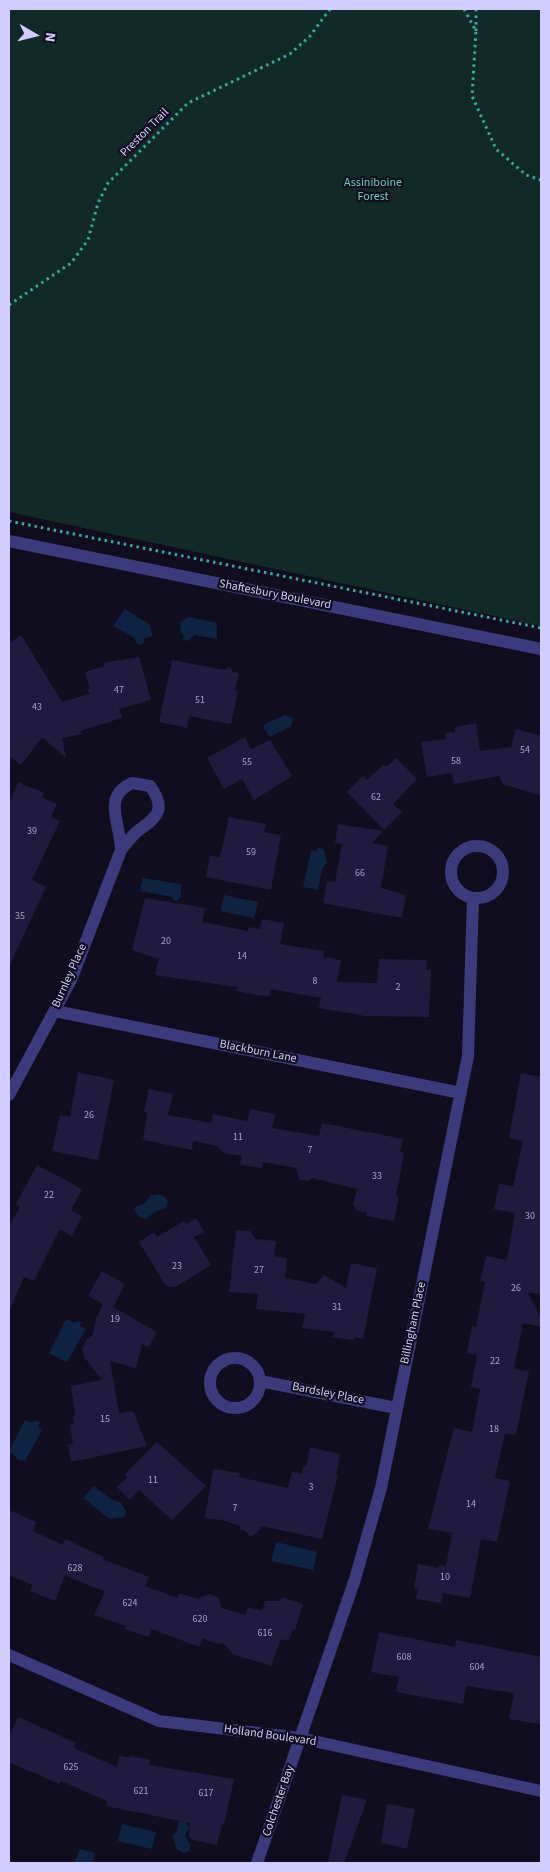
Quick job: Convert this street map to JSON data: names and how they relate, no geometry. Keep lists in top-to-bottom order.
{
  "streets": {
    "street": [
      "Shaftesbury Boulevard",
      "Burnley Place",
      "Blackburn Lane",
      "Billingham Place",
      "Bardsley Place",
      "Holland Boulevard",
      "Colchester Bay"
    ],
    "path": ["Preston Trail"]
  },
  "crossings": [
    ["Burnley Place", "Blackburn Lane"],
    ["Blackburn Lane", "Billingham Place"],
    ["Billingham Place", "Bardsley Place"],
    ["Billingham Place", "Holland Boulevard"],
    ["Billingham Place", "Colchester Bay"],
    ["Holland Boulevard", "Colchester Bay"]
  ],
  "parks": ["Assiniboine Forest"],
  "house_numbers": [
    "47",
    "51",
    "43",
    "54",
    "58",
    "55",
    "62",
    "39",
    "59",
    "66",
    "35",
    "20",
    "14",
    "8",
    "2",
    "26",
    "11",
    "7",
    "33",
    "22",
    "30",
    "23",
    "27",
    "26",
    "31",
    "19",
    "22",
    "15",
    "18",
    "11",
    "3",
    "14",
    "7",
    "628",
    "10",
    "624",
    "620",
    "616",
    "608",
    "604",
    "625",
    "621",
    "617"
  ],
  "north": "right"
}
